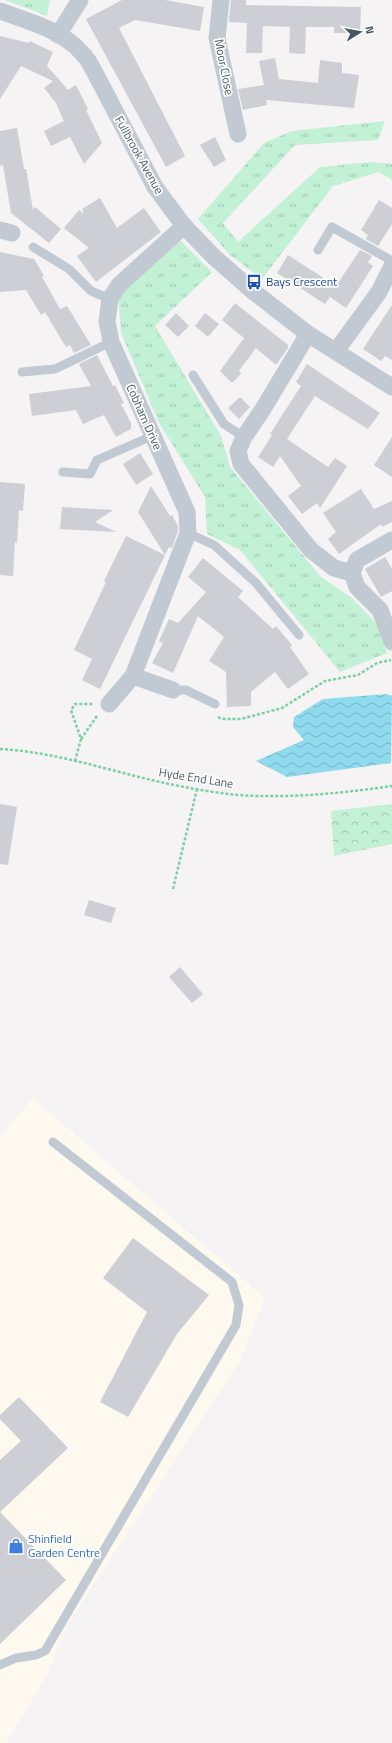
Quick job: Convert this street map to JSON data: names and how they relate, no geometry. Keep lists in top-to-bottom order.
{
  "streets": {
    "street": ["Moor Close", "Fullbrook Avenue", "Cobham Drive"],
    "path": ["Hyde End Lane"]
  },
  "crossings": [
    ["Fullbrook Avenue", "Cobham Drive"]
  ],
  "places": {
    "bus stop": ["Bays Crescent"],
    "shop": ["Shinfield Garden Centre"]
  },
  "north": "right"
}
